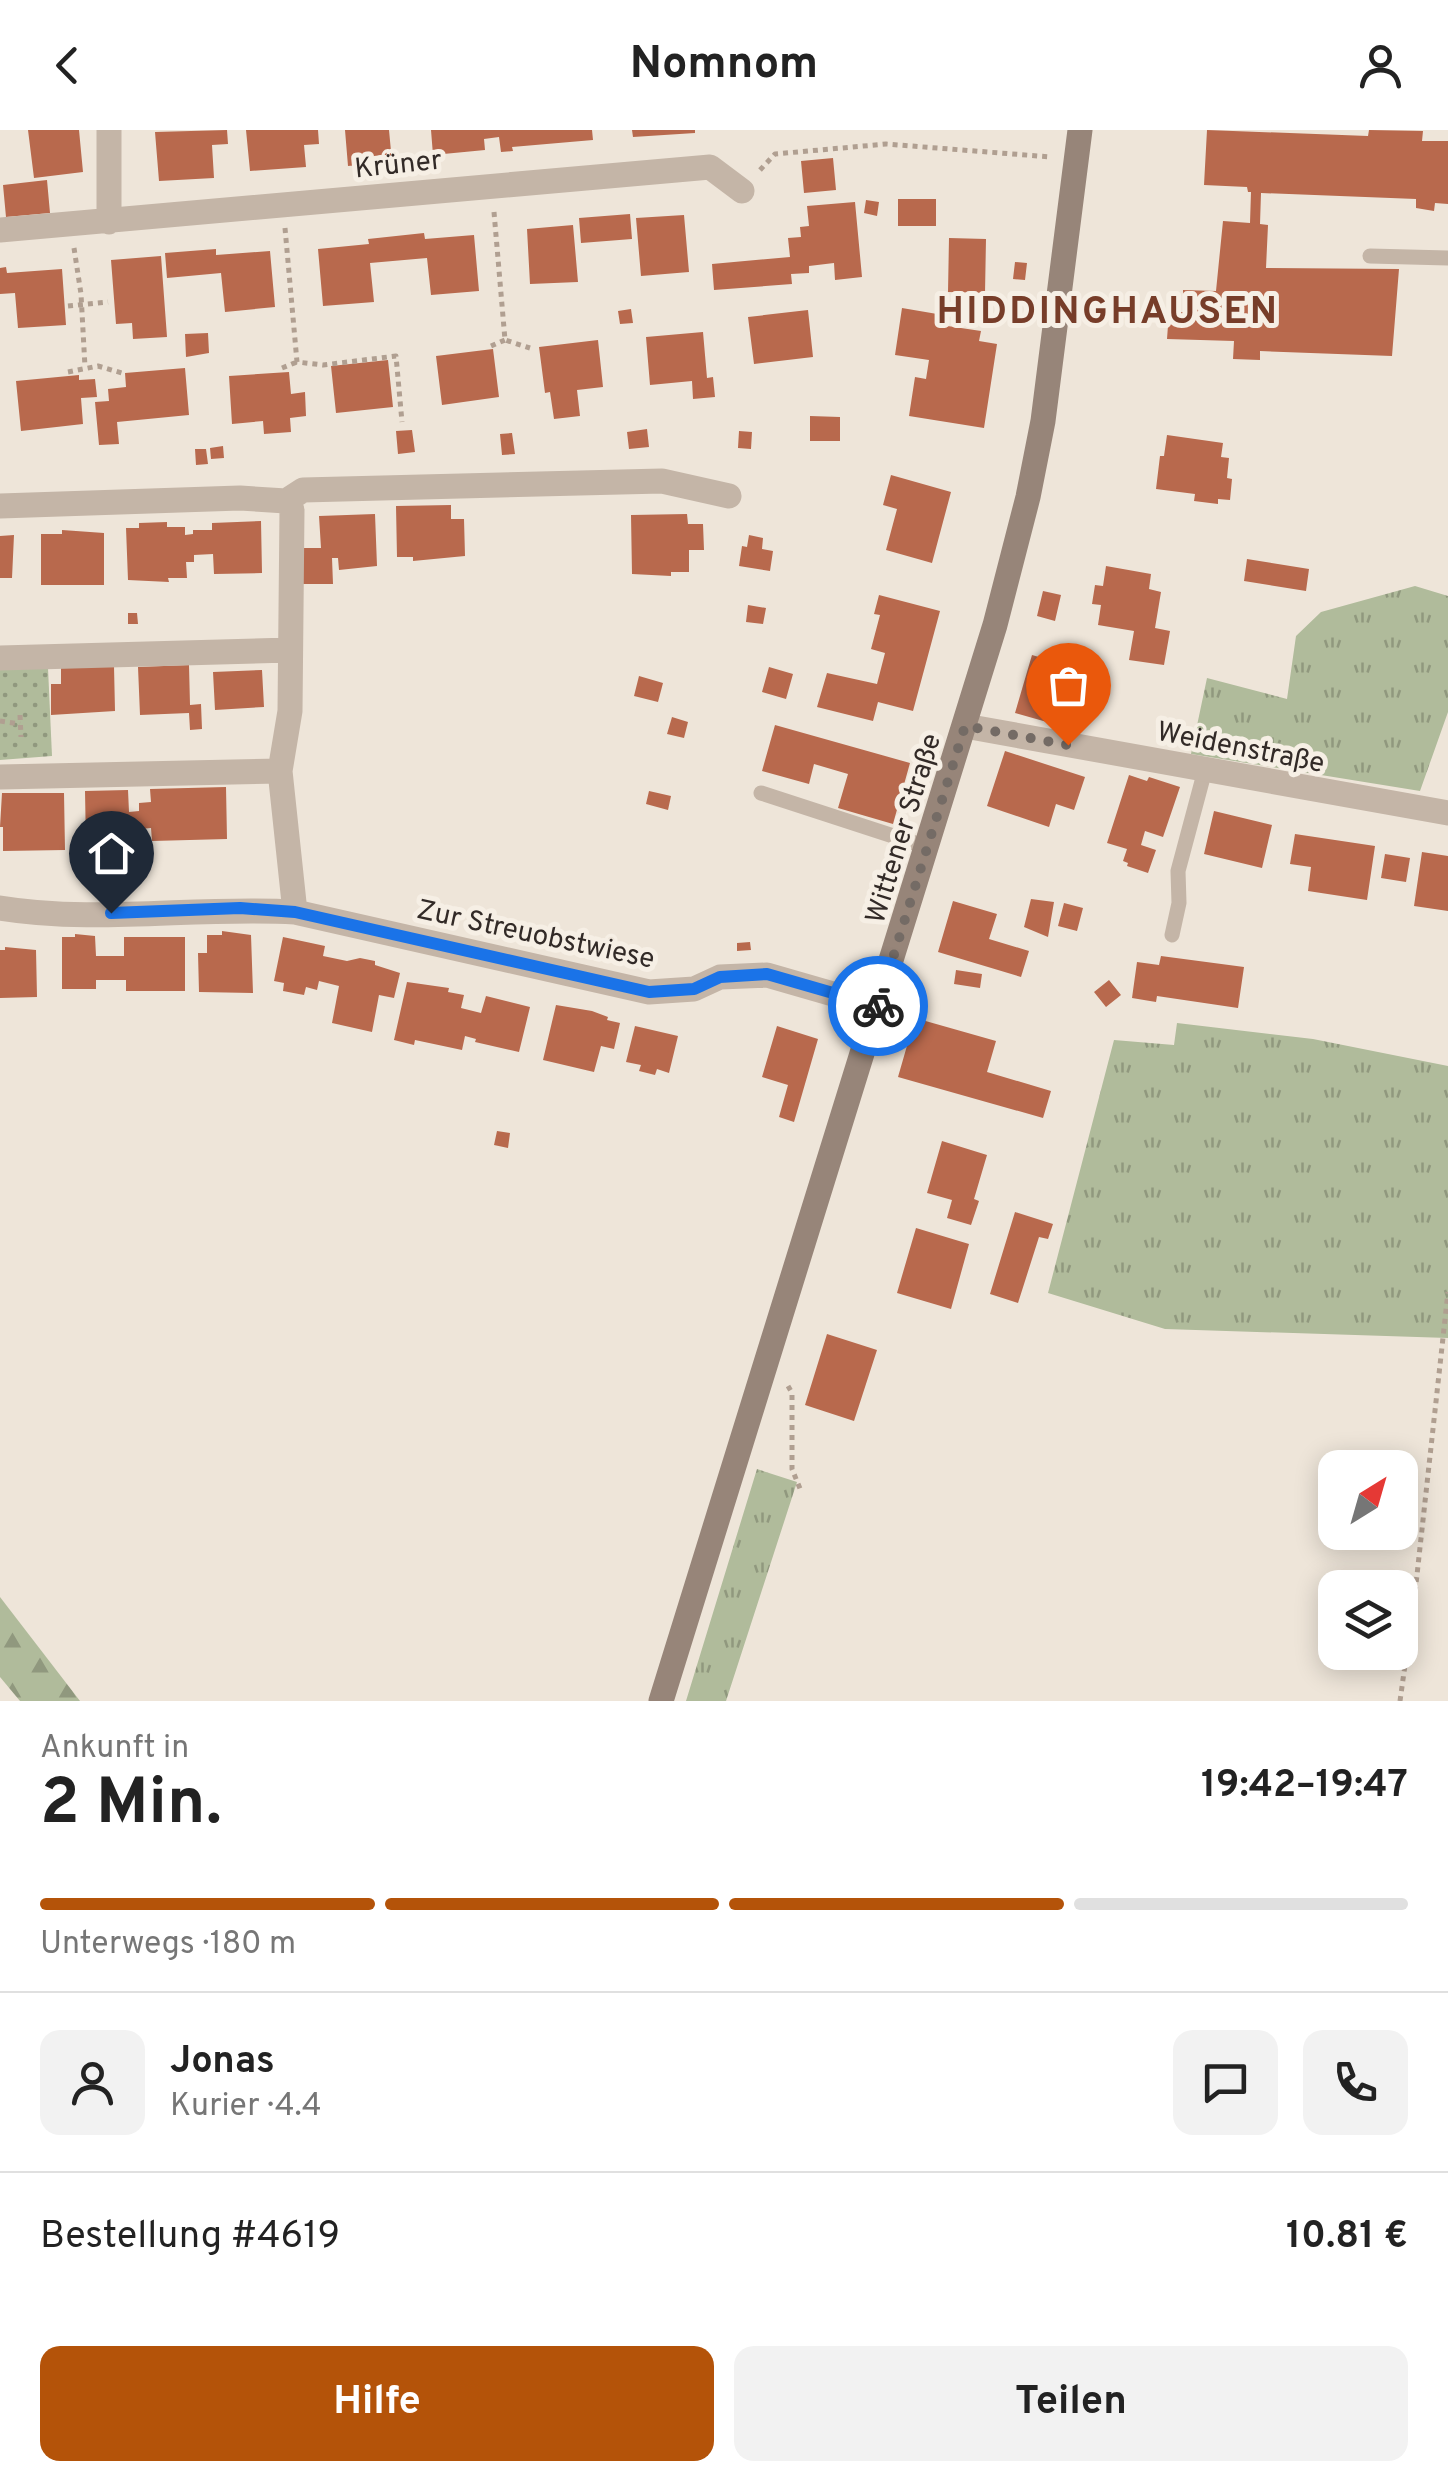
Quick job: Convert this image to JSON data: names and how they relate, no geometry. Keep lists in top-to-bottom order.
{
  "streets": {
    "main road": ["Wittener Straße"],
    "street": ["Krüner", "Weidenstraße", "Zur Streuobstwiese"]
  },
  "crossings": [
    ["Weidenstraße", "Wittener Straße"],
    ["Wittener Straße", "Zur Streuobstwiese"]
  ],
  "districts": ["HIDDINGHAUSEN"],
  "north": "top right",
  "page": {
    "header": "Nomnom",
    "heading": ["2 Min.", "Ankunft in", "19:42–19:47"],
    "panel": [
      "Jonas",
      "Kurier · 4.4",
      "Bestellung #4619",
      "10.81 €"
    ],
    "bar": "Unterwegs · 180 m",
    "buttons": ["Hilfe", "Teilen"]
  }
}
